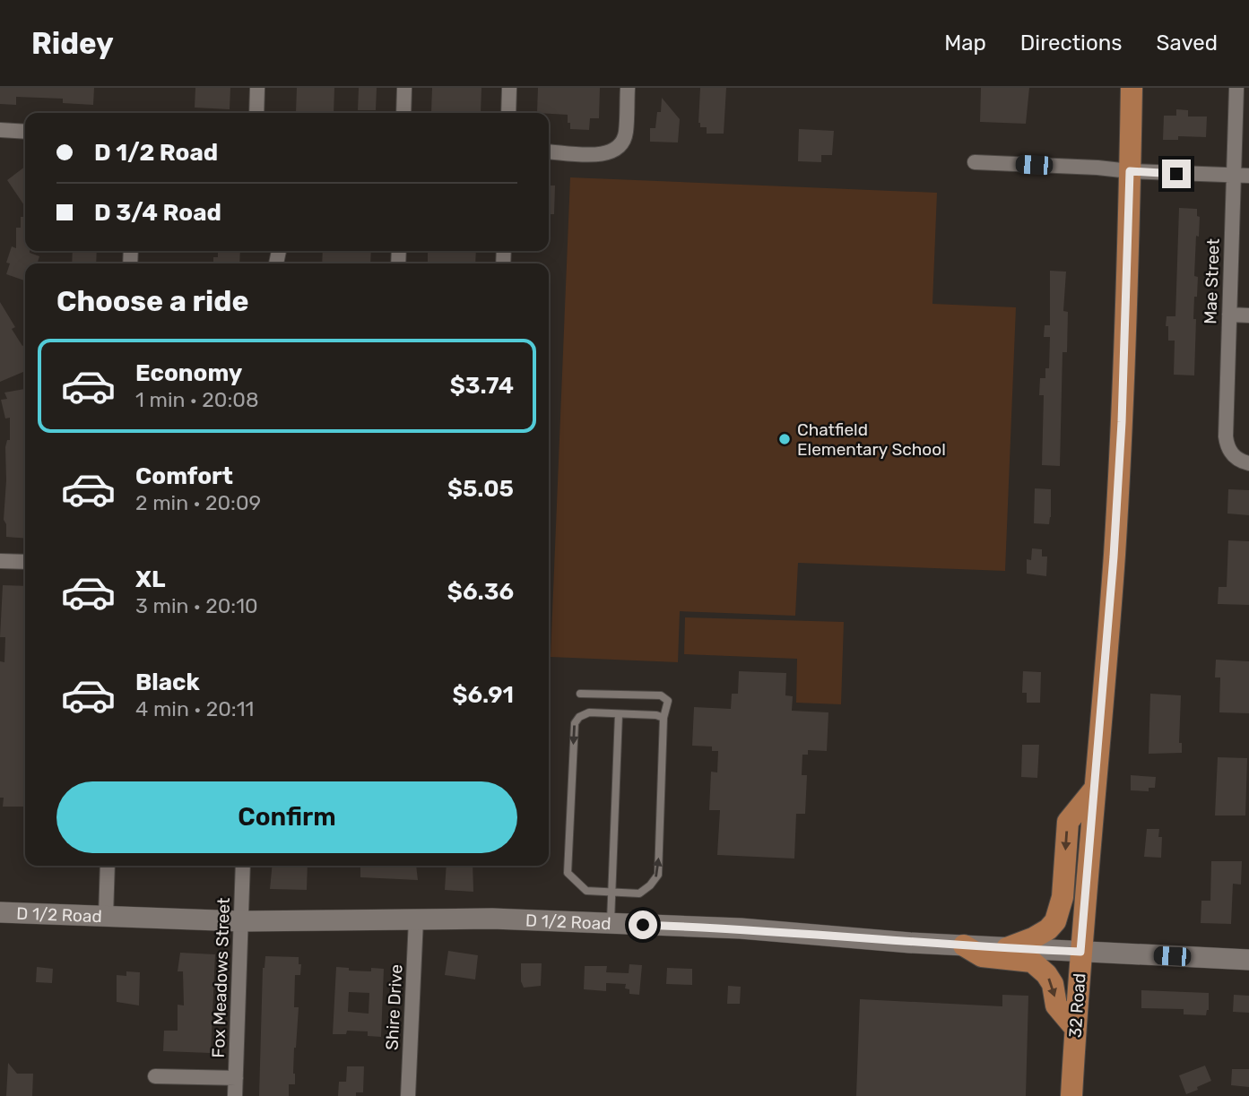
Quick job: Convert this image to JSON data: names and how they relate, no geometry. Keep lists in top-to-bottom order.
{
  "streets": {
    "main road": ["D 1/2 Road", "32 Road"],
    "street": ["Mae Street", "Fox Meadows Street", "Shire Drive"]
  },
  "crossings": [
    ["D 1/2 Road", "Fox Meadows Street"],
    ["D 1/2 Road", "32 Road"],
    ["D 1/2 Road", "Shire Drive"]
  ],
  "places": ["Chatfield Elementary School"],
  "page": {
    "header": "Ridey",
    "nav": ["Map", "Directions", "Saved"],
    "banner": ["D 1/2 Road", "D 3/4 Road"],
    "heading": "Choose a ride",
    "list": [
      {
        "name": "Economy",
        "note": "1 min · 20:08",
        "value": "$3.74"
      },
      {
        "name": "Comfort",
        "note": "2 min · 20:09",
        "value": "$5.05"
      },
      {
        "name": "XL",
        "note": "3 min · 20:10",
        "value": "$6.36"
      },
      {
        "name": "Black",
        "note": "4 min · 20:11",
        "value": "$6.91"
      }
    ],
    "buttons": "Confirm"
  }
}
